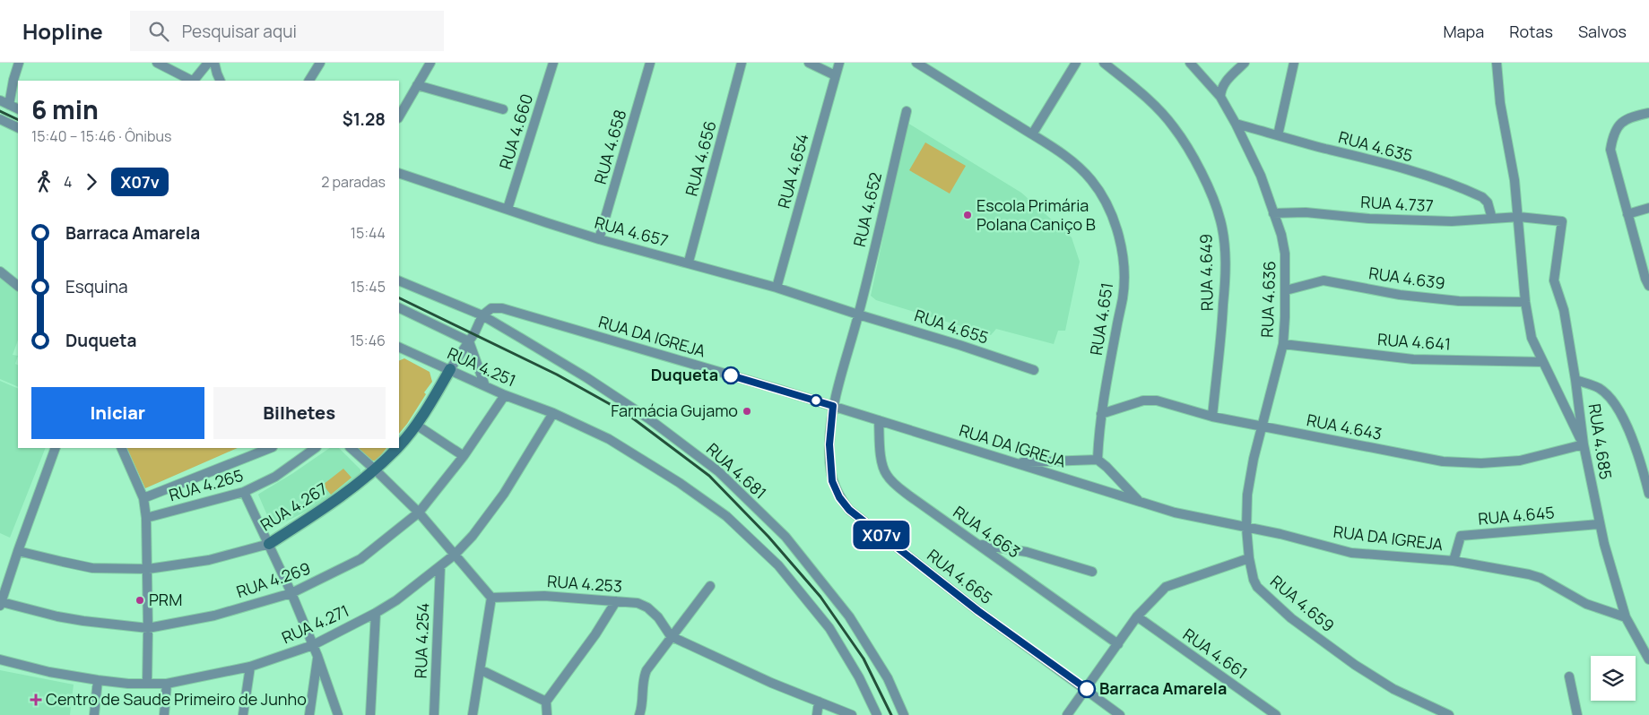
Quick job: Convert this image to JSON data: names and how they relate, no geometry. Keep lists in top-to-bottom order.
{
  "streets": {
    "street": [
      "RUA 4.660",
      "RUA 4.658",
      "RUA 4.635",
      "RUA 4.656",
      "RUA 4.654",
      "RUA 4.737",
      "RUA 4.652",
      "RUA 4.657",
      "RUA 4.649",
      "RUA 4.639",
      "RUA 4.636",
      "RUA 4.651",
      "RUA 4.655",
      "RUA DA IGREJA",
      "RUA 4.641",
      "RUA 4.251",
      "RUA 4.643",
      "RUA 4.685",
      "RUA 4.681",
      "RUA 4.265",
      "RUA 4.267",
      "RUA 4.645",
      "RUA 4.663",
      "RUA 4.665",
      "RUA 4.269",
      "RUA 4.253",
      "RUA 4.659",
      "RUA 4.271",
      "RUA 4.254",
      "RUA 4.661"
    ]
  },
  "crossings": [
    ["RUA 4.660", "RUA 4.657"],
    ["RUA 4.658", "RUA 4.657"],
    ["RUA 4.635", "RUA 4.737"],
    ["RUA 4.635", "RUA 4.636"],
    ["RUA 4.656", "RUA 4.657"],
    ["RUA 4.654", "RUA 4.657"],
    ["RUA 4.737", "RUA 4.636"],
    ["RUA 4.737", "RUA 4.685"],
    ["RUA 4.652", "RUA 4.657"],
    ["RUA 4.652", "RUA 4.655"],
    ["RUA 4.652", "RUA DA IGREJA"],
    ["RUA 4.652", "RUA 4.665"],
    ["RUA 4.657", "RUA 4.655"],
    ["RUA 4.649", "RUA 4.643"],
    ["RUA 4.639", "RUA 4.636"],
    ["RUA 4.636", "RUA DA IGREJA"],
    ["RUA 4.636", "RUA 4.641"],
    ["RUA 4.636", "RUA 4.643"],
    ["RUA 4.636", "RUA 4.659"],
    ["RUA 4.651", "RUA 4.643"],
    ["RUA DA IGREJA", "RUA 4.685"],
    ["RUA DA IGREJA", "RUA 4.681"],
    ["RUA DA IGREJA", "RUA 4.645"],
    ["RUA DA IGREJA", "RUA 4.663"],
    ["RUA DA IGREJA", "RUA 4.665"],
    ["RUA 4.251", "RUA 4.267"],
    ["RUA 4.251", "RUA 4.269"],
    ["RUA 4.251", "RUA 4.271"],
    ["RUA 4.643", "RUA 4.685"],
    ["RUA 4.685", "RUA 4.645"],
    ["RUA 4.271", "RUA 4.254"]
  ],
  "places": {
    "other": [
      "Escola Primária Polana Caniço B",
      "Duqueta",
      "Farmácia Gujamo",
      "PRM",
      "Barraca Amarela"
    ],
    "health": ["Centro de Saude Primeiro de Junho"]
  },
  "lines": ["bus line X07v"],
  "page": {
    "header": "Hopline",
    "search": "Pesquisar aqui",
    "nav": ["Mapa", "Rotas", "Salvos"],
    "on_map": "X07v",
    "heading": ["6 min", "15:40 – 15:46 · Ônibus", "$1.28"],
    "legs": ["4", "X07v", "2 paradas"],
    "list": [
      {
        "name": "Barraca Amarela",
        "value": "15:44"
      },
      {
        "name": "Esquina",
        "value": "15:45"
      },
      {
        "name": "Duqueta",
        "value": "15:46"
      }
    ],
    "buttons": ["Iniciar", "Bilhetes"]
  }
}
